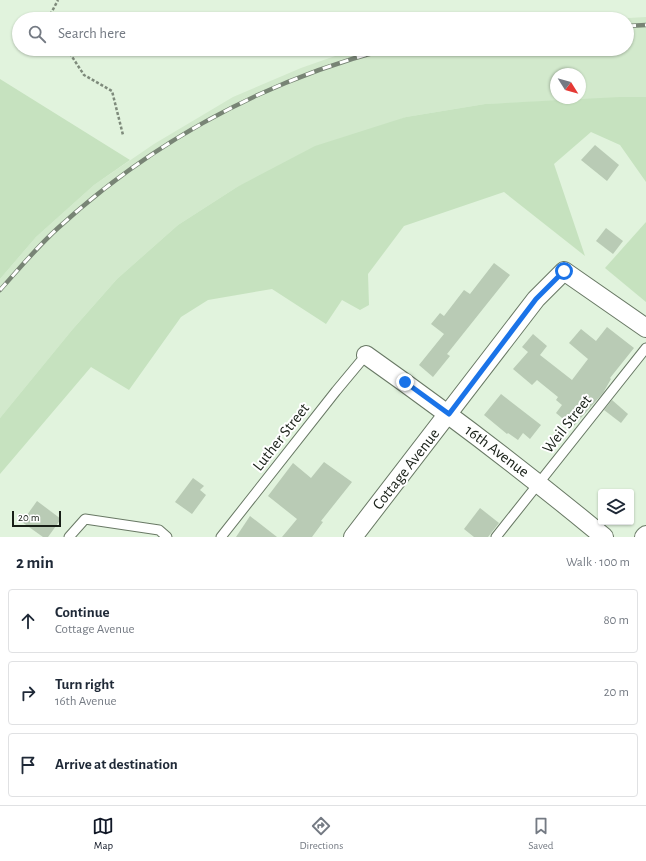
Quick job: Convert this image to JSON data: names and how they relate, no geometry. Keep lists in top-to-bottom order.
{
  "streets": {
    "street": ["16th Avenue", "Cottage Avenue"],
    "lane": ["Weil Street", "Luther Street"]
  },
  "crossings": [
    ["Weil Street", "16th Avenue"],
    ["Luther Street", "16th Avenue"],
    ["16th Avenue", "Cottage Avenue"]
  ],
  "scale_bar": "20 m",
  "north": "bottom right",
  "page": {
    "search": "Search here",
    "scale": "20 m",
    "heading": ["2 min", "Walk · 100 m"],
    "list": [
      ["Continue", "Cottage Avenue", "80 m"],
      ["Turn right", "16th Avenue", "20 m"],
      "Arrive at destination"
    ],
    "nav": ["Map", "Directions", "Saved"]
  }
}
